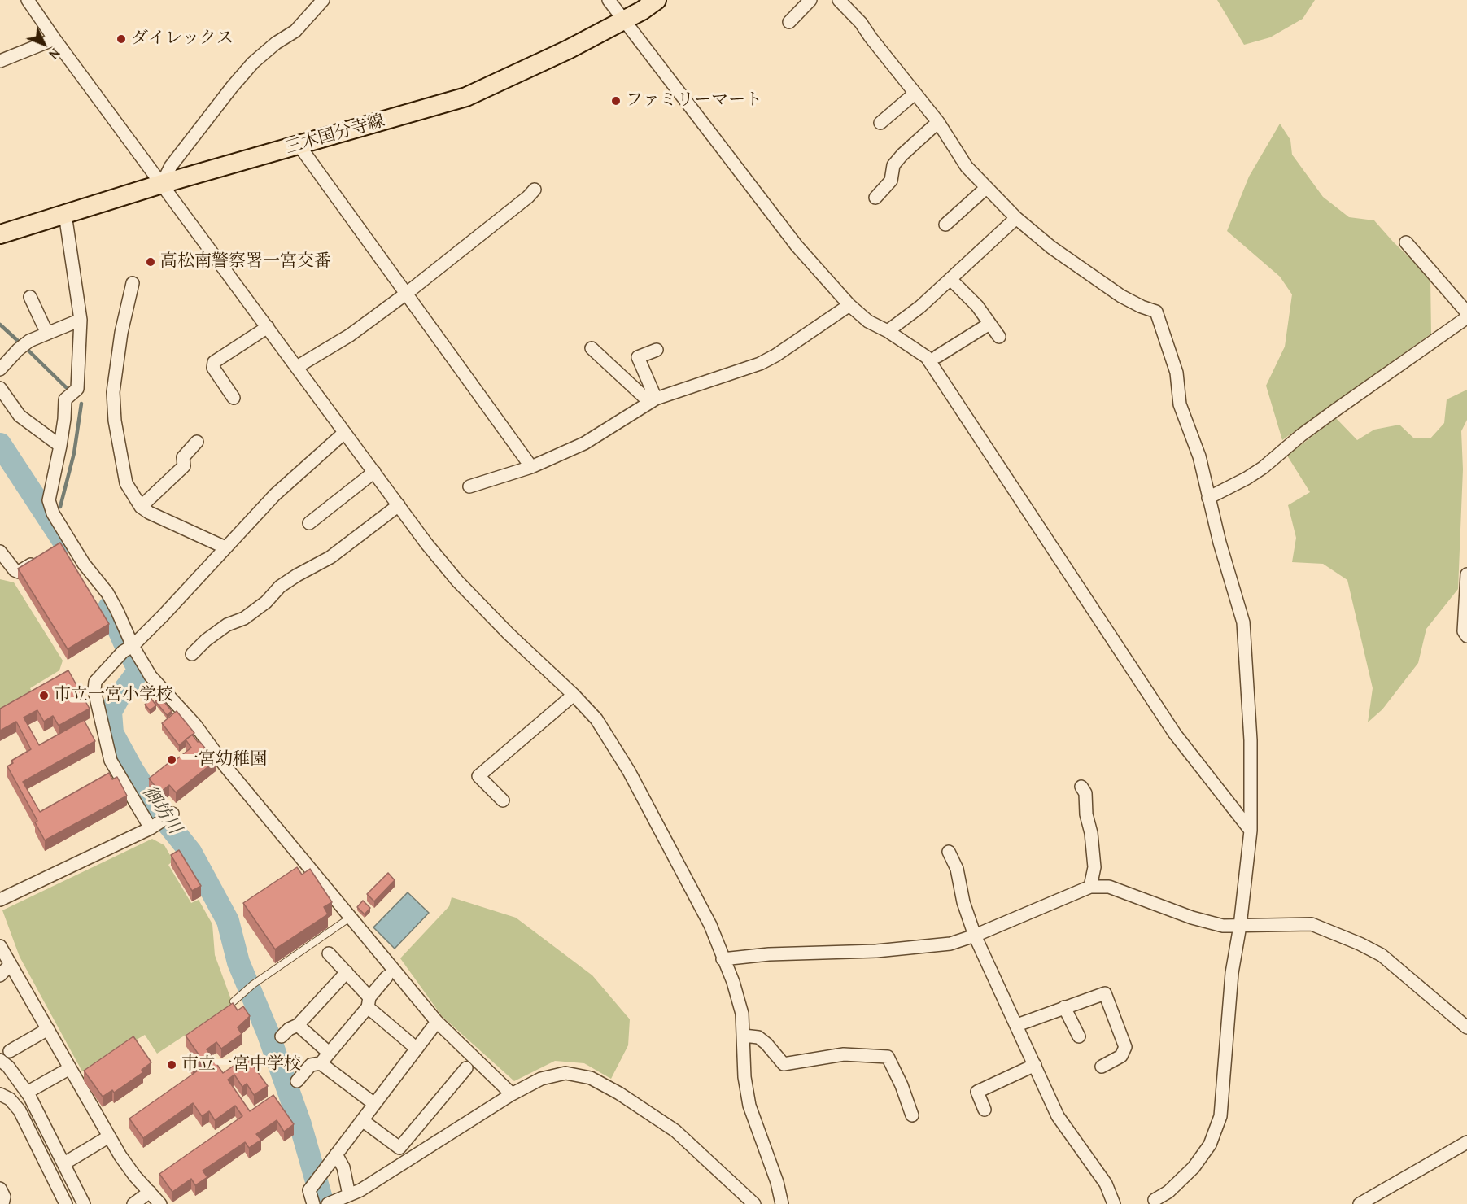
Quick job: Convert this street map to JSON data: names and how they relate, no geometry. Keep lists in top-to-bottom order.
{
  "streets": {
    "main road": ["三木国分寺線"]
  },
  "water": ["御坊川"],
  "places": [
    "ダイレックス",
    "ファミリーマート",
    "高松南警察署一宮交番",
    "市立一宮小学校",
    "一宮幼稚園",
    "市立一宮中学校"
  ],
  "north": "bottom right"
}
